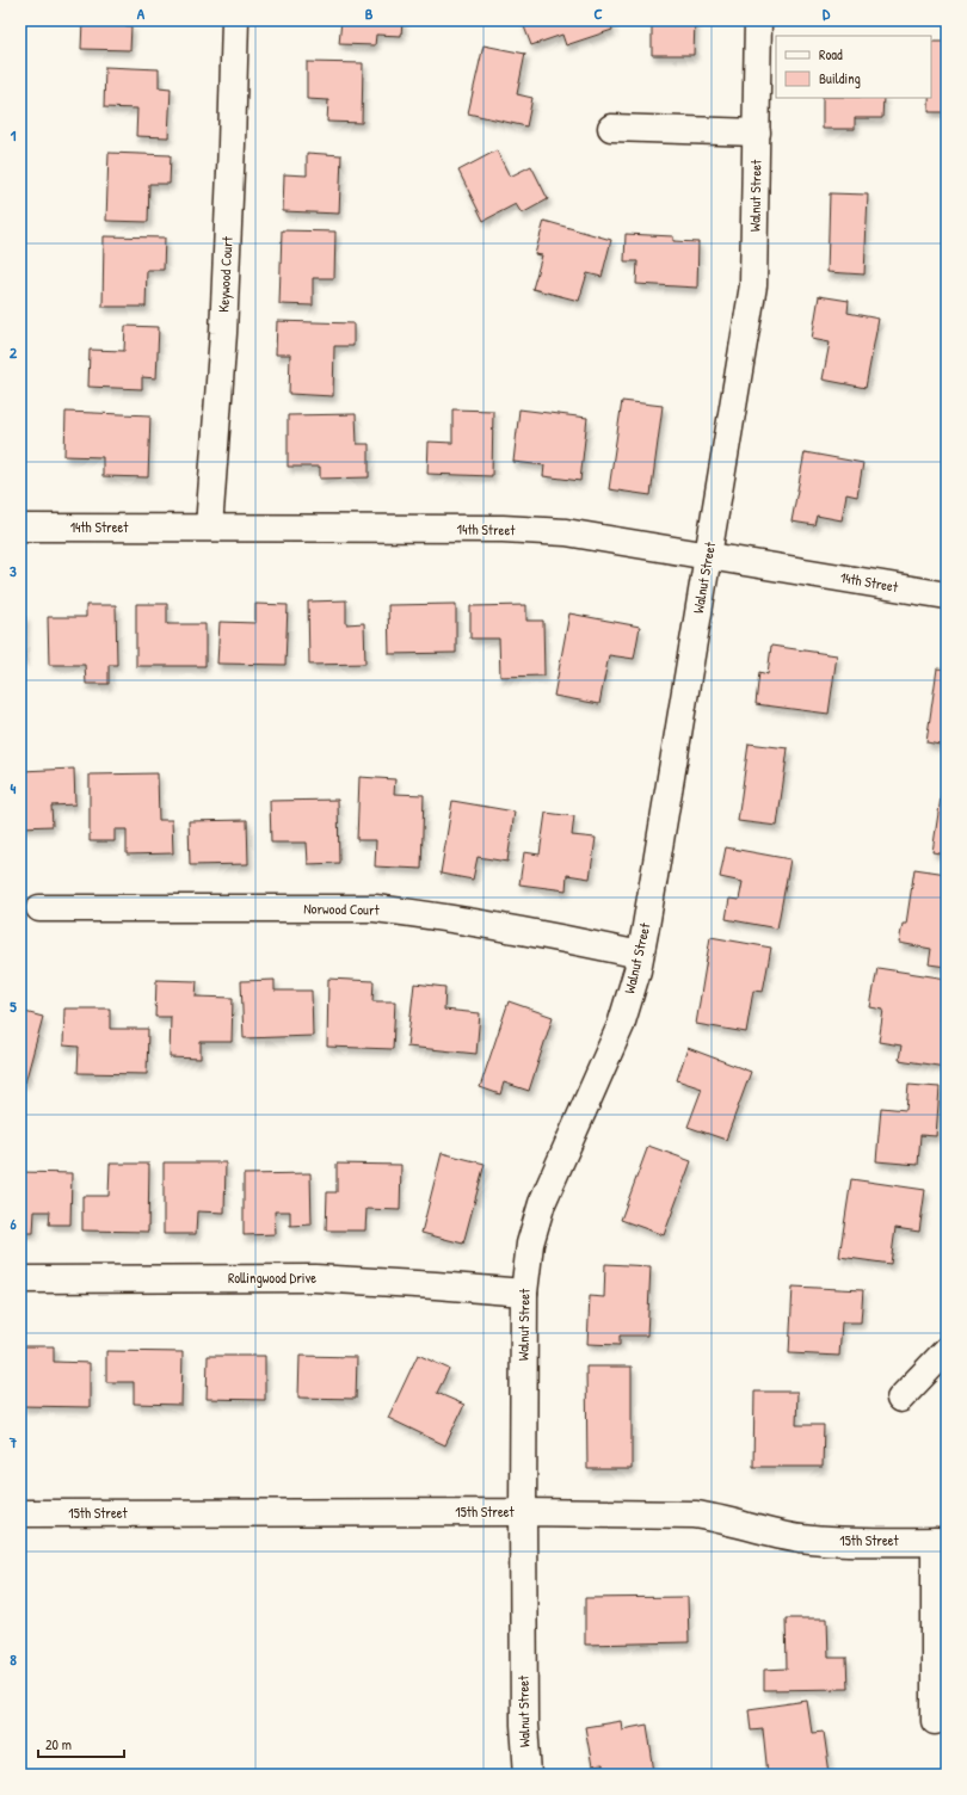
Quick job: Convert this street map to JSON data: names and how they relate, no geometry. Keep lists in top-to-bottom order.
{
  "streets": {
    "street": [
      "Walnut Street",
      "Keywood Court",
      "14th Street",
      "Norwood Court",
      "Rollingwood Drive",
      "15th Street"
    ]
  },
  "crossings": [
    ["Walnut Street", "14th Street"],
    ["Walnut Street", "Norwood Court"],
    ["Walnut Street", "Rollingwood Drive"],
    ["Walnut Street", "15th Street"],
    ["Keywood Court", "14th Street"]
  ],
  "legend": ["Road", "Building"],
  "scale_bar": "20 m",
  "grid": {
    "columns": [
      "A",
      "B",
      "C",
      "D"
    ],
    "rows": [
      "1",
      "2",
      "3",
      "4",
      "5",
      "6",
      "7",
      "8"
    ]
  }
}
